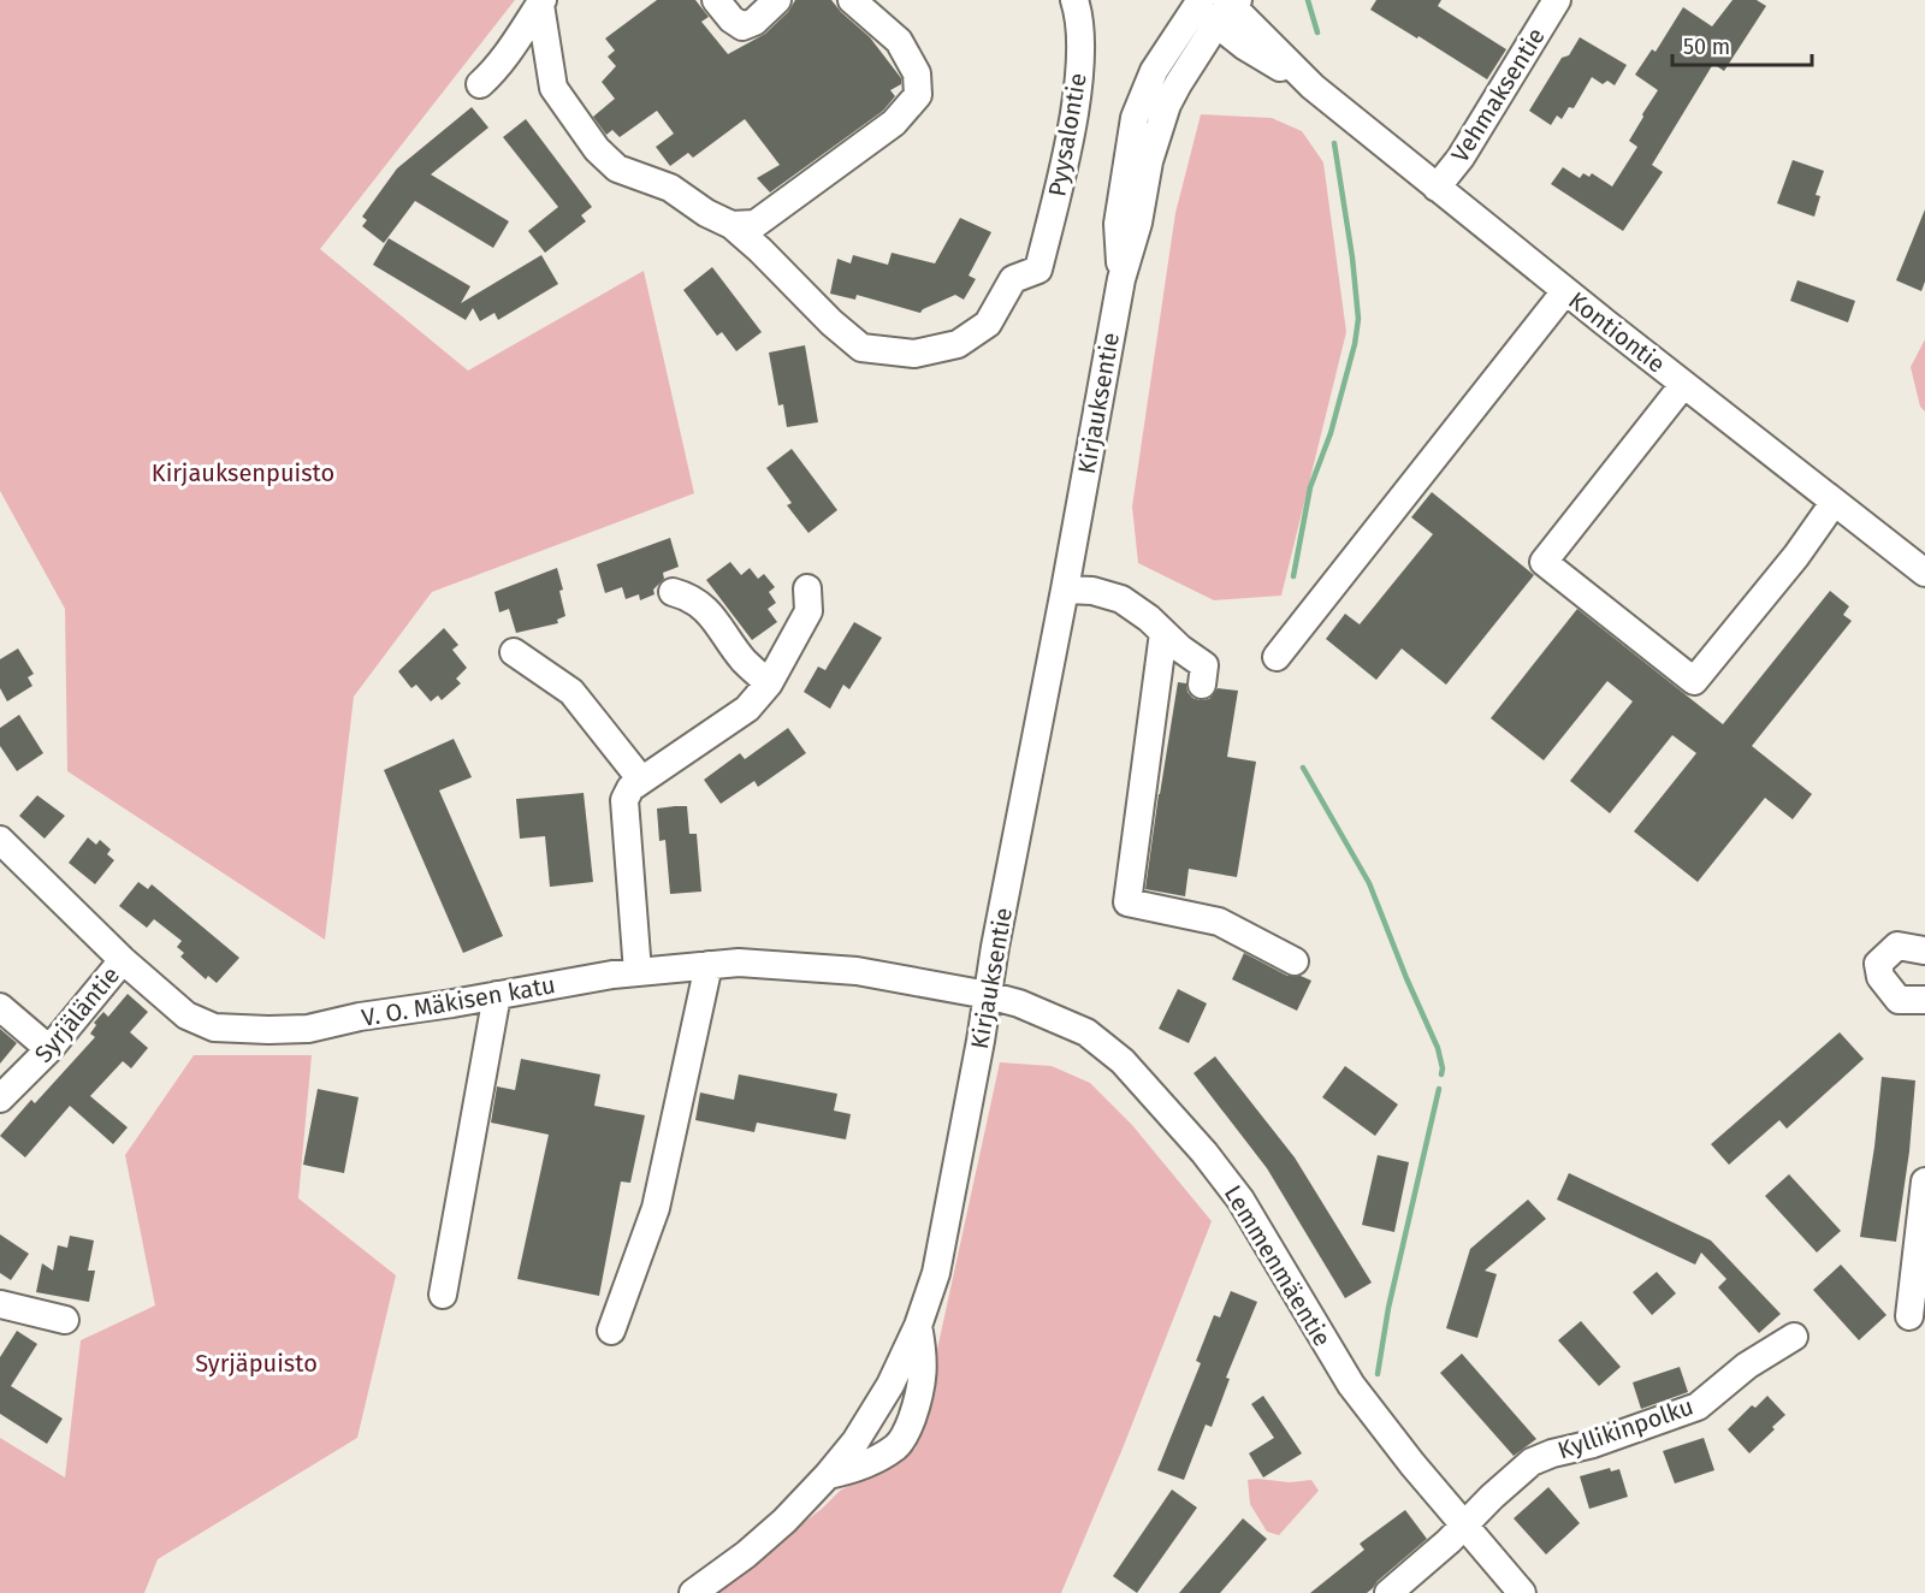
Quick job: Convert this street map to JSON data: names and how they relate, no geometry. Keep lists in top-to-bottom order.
{
  "streets": {
    "street": [
      "Vehmaksentie",
      "Pyysalontie",
      "Kontiontie",
      "Kirjauksentie",
      "V. O. Mäkisen katu",
      "Syrjäläntie",
      "Lemmenmäentie",
      "Kyllikinpolku"
    ]
  },
  "crossings": [
    ["Vehmaksentie", "Kontiontie"],
    ["Kontiontie", "Kirjauksentie"],
    ["Kirjauksentie", "V. O. Mäkisen katu"],
    ["Kirjauksentie", "Lemmenmäentie"],
    ["V. O. Mäkisen katu", "Syrjäläntie"],
    ["V. O. Mäkisen katu", "Lemmenmäentie"],
    ["Lemmenmäentie", "Kyllikinpolku"]
  ],
  "parks": ["Kirjauksenpuisto", "Syrjäpuisto"],
  "scale_bar": "50 m"
}
